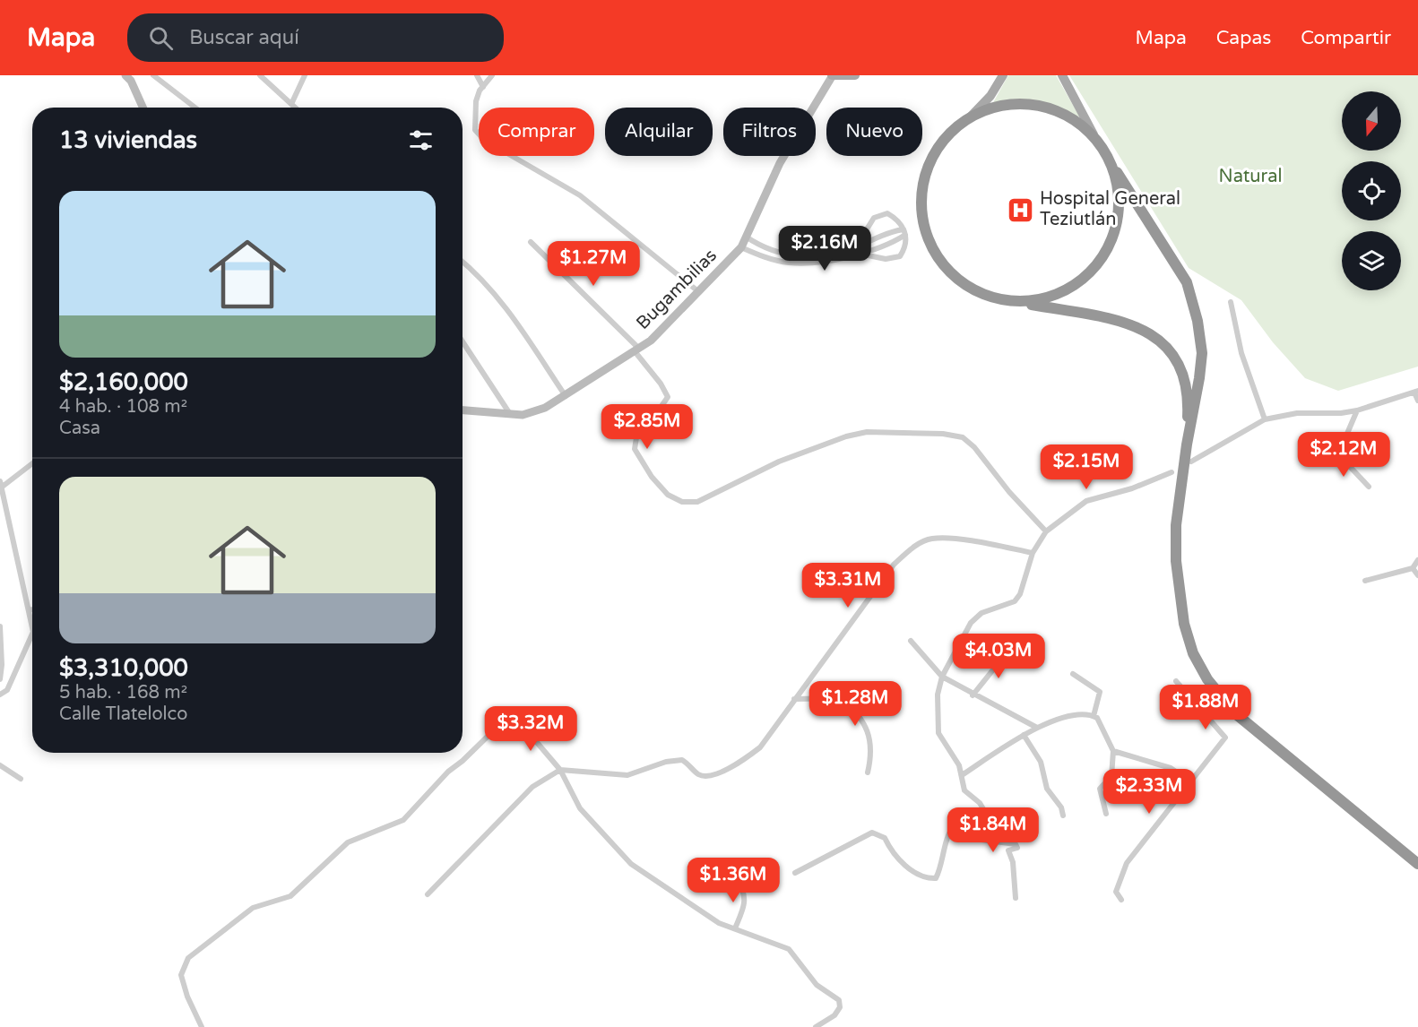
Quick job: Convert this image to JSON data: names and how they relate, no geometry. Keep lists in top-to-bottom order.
{
  "streets": {
    "main road": ["Bugambilias"]
  },
  "parks": ["Natural"],
  "places": {
    "hospital": ["Hospital General Teziutlán"]
  },
  "north": "bottom",
  "page": {
    "header": "Mapa",
    "search": "Buscar aquí",
    "nav": ["Mapa", "Capas", "Compartir"],
    "chip": [
      "Comprar",
      "Alquilar",
      "Filtros",
      "Nuevo"
    ],
    "heading": "13 viviendas",
    "list": [
      {
        "name": "$2,160,000",
        "note": "4 hab. · 108 m² · Casa"
      },
      {
        "name": "$3,310,000",
        "note": "5 hab. · 168 m² · Calle Tlatelolco"
      }
    ],
    "price": [
      "$2.16M",
      "$1.27M",
      "$2.85M",
      "$2.12M",
      "$2.15M",
      "$3.31M",
      "$4.03M",
      "$1.28M",
      "$1.88M",
      "$3.32M",
      "$2.33M",
      "$1.84M",
      "$1.36M"
    ]
  }
}
